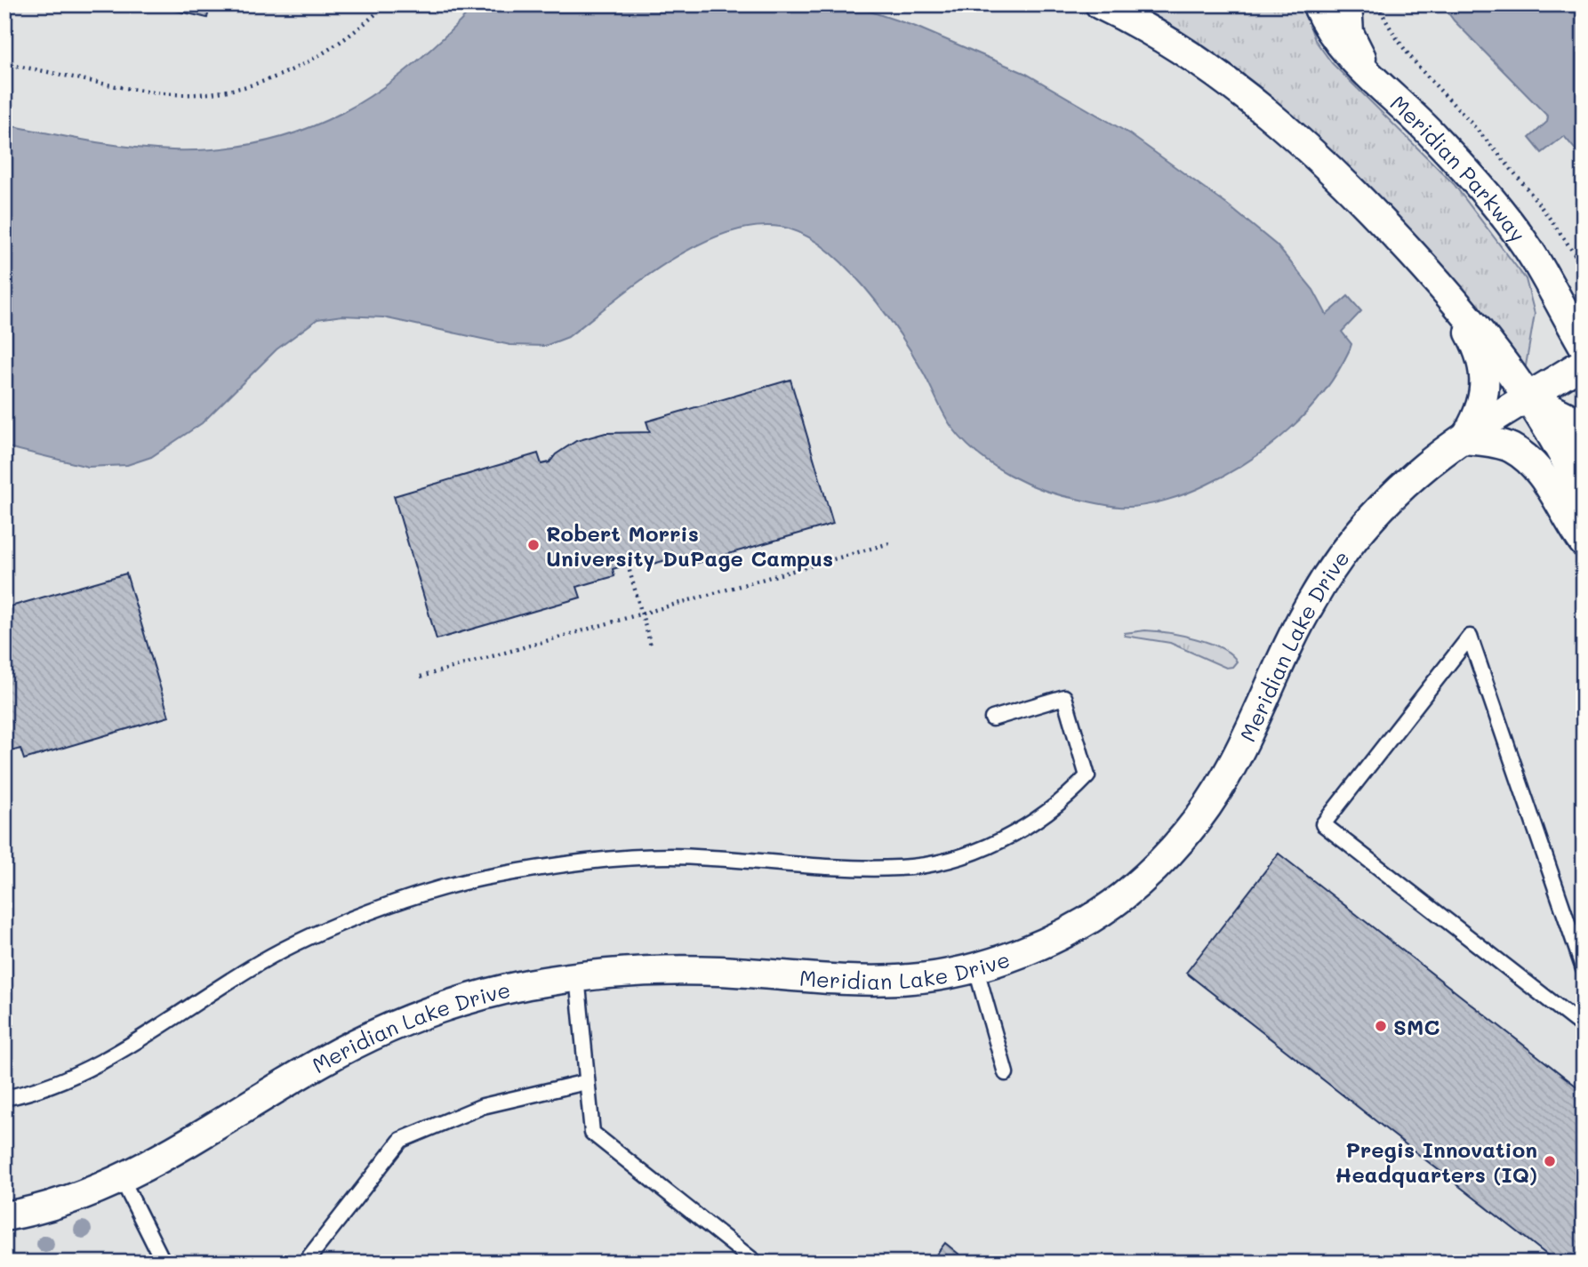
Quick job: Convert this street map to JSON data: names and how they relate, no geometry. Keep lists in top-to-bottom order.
{
  "streets": {
    "street": ["Meridian Parkway", "Meridian Lake Drive"]
  },
  "places": ["Robert Morris University DuPage Campus", "SMC", "Pregis Innovation Headquarters (IQ)"]
}
